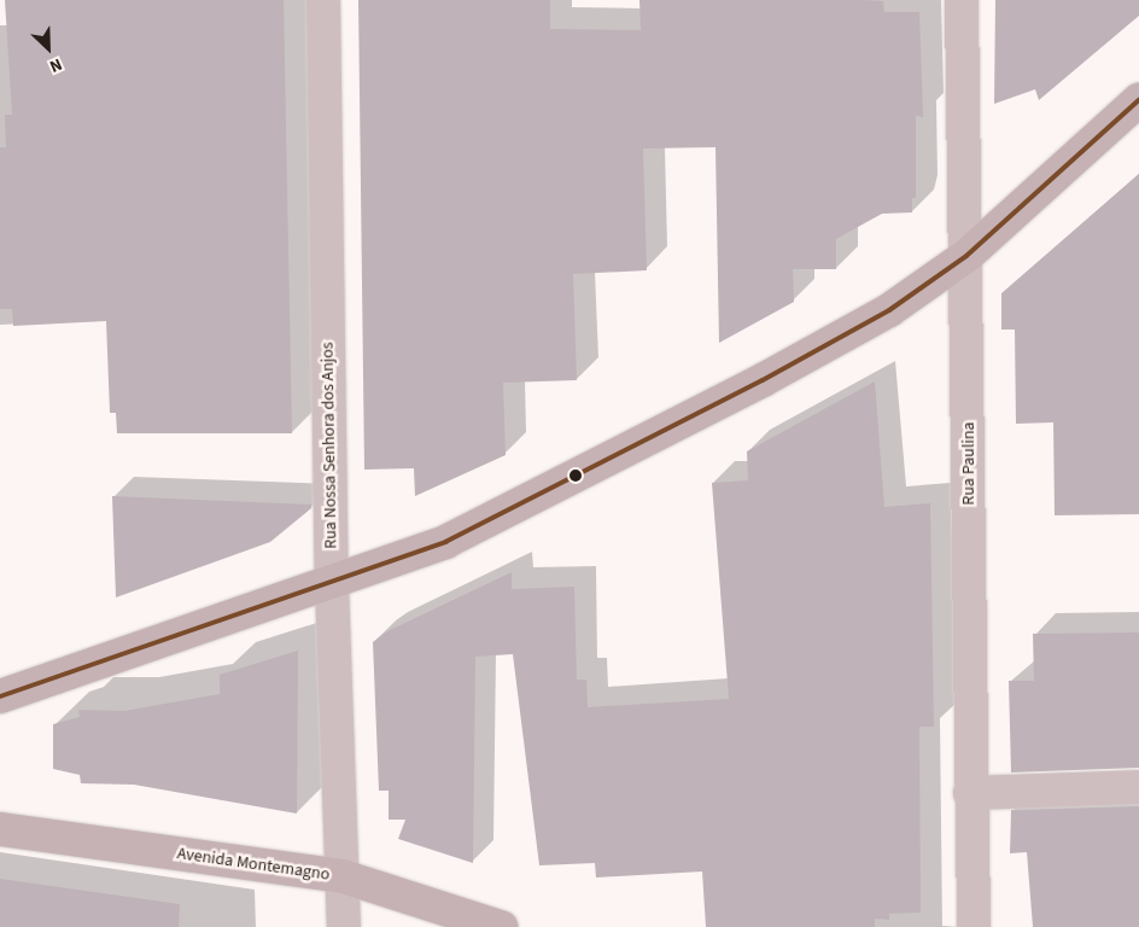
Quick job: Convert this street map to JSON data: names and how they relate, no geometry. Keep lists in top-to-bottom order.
{
  "streets": {
    "street": ["Rua Nossa Senhora dos Anjos", "Rua Paulina", "Avenida Montemagno"]
  },
  "crossings": [
    ["Rua Nossa Senhora dos Anjos", "Avenida Montemagno"]
  ],
  "north": "bottom right"
}
